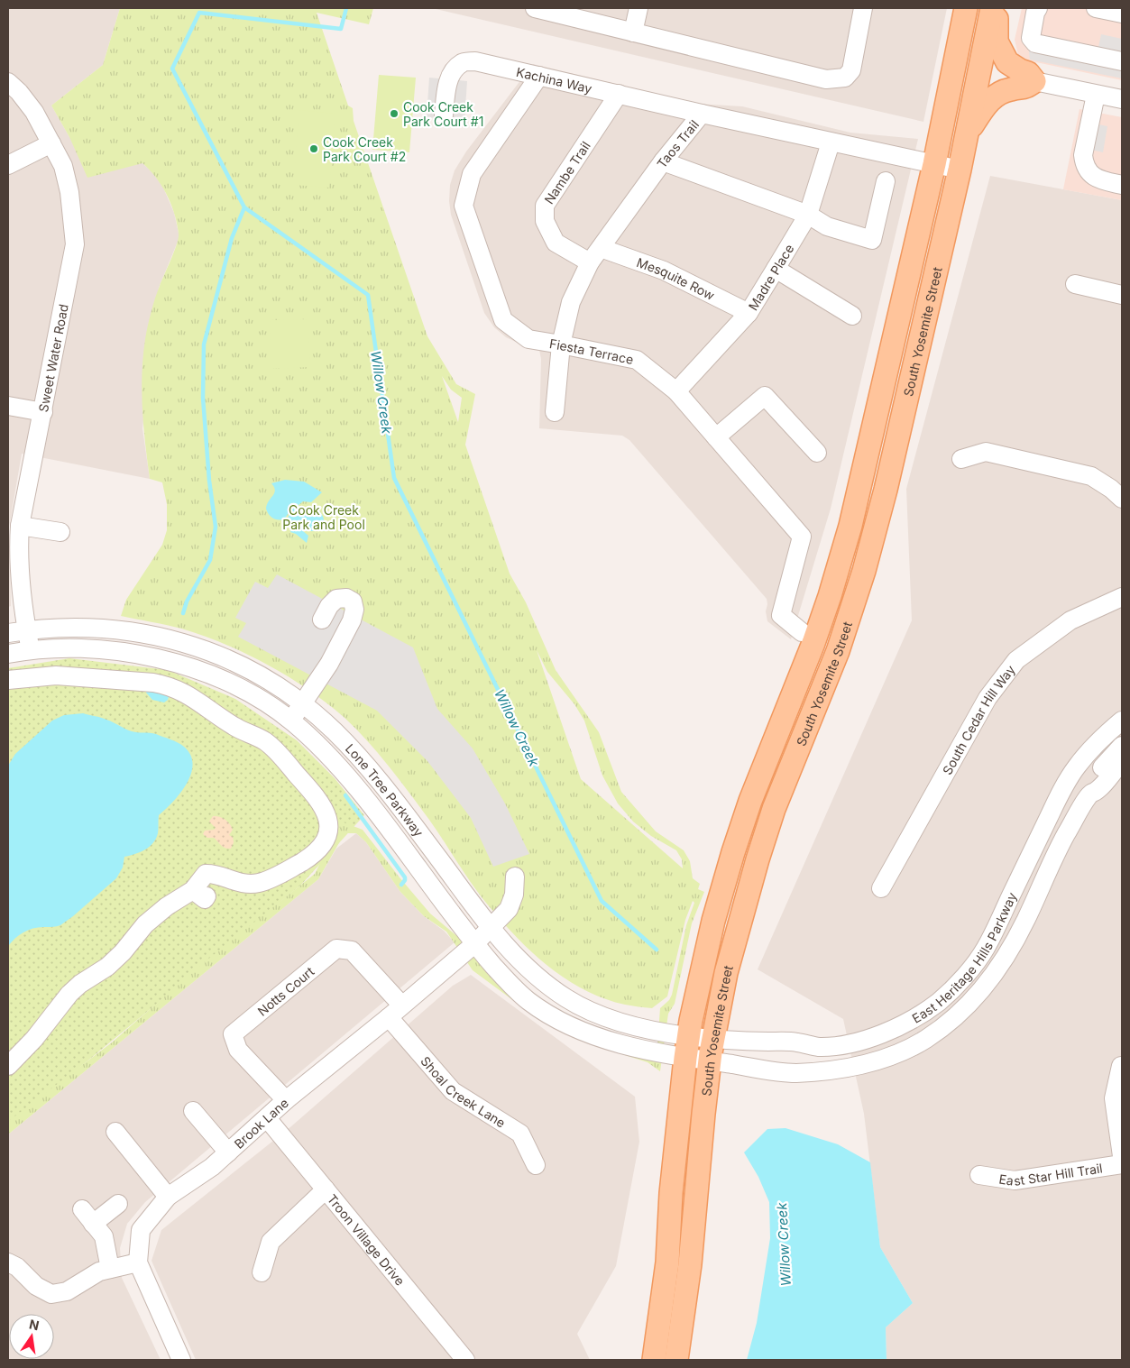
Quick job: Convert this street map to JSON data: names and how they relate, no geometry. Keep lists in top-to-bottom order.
{
  "streets": {
    "main road": ["South Yosemite Street"],
    "street": [
      "Kachina Way",
      "Taos Trail",
      "Nambe Trail",
      "Madre Place",
      "Mesquite Row",
      "Fiesta Terrace",
      "Sweet Water Road",
      "South Cedar Hill Way",
      "Lone Tree Parkway",
      "East Heritage Hills Parkway",
      "Notts Court",
      "Shoal Creek Lane",
      "Brook Lane",
      "East Star Hill Trail",
      "Troon Village Drive"
    ]
  },
  "crossings": [
    ["Kachina Way", "Taos Trail"],
    ["Kachina Way", "Nambe Trail"],
    ["Kachina Way", "Fiesta Terrace"],
    ["Taos Trail", "Nambe Trail"],
    ["Taos Trail", "Madre Place"],
    ["Taos Trail", "Mesquite Row"],
    ["Taos Trail", "South Yosemite Street"],
    ["Taos Trail", "Fiesta Terrace"],
    ["Madre Place", "Mesquite Row"],
    ["Madre Place", "Fiesta Terrace"],
    ["South Yosemite Street", "Lone Tree Parkway"],
    ["South Yosemite Street", "East Heritage Hills Parkway"],
    ["Sweet Water Road", "Lone Tree Parkway"],
    ["Lone Tree Parkway", "East Heritage Hills Parkway"],
    ["Lone Tree Parkway", "Brook Lane"],
    ["Notts Court", "Shoal Creek Lane"],
    ["Notts Court", "Brook Lane"],
    ["Shoal Creek Lane", "Brook Lane"],
    ["Brook Lane", "Troon Village Drive"]
  ],
  "water": ["Willow Creek"],
  "parks": ["Cook Creek Park and Pool"],
  "places": ["Cook Creek Park Court #1", "Cook Creek Park Court #2"],
  "north": "top"
}
